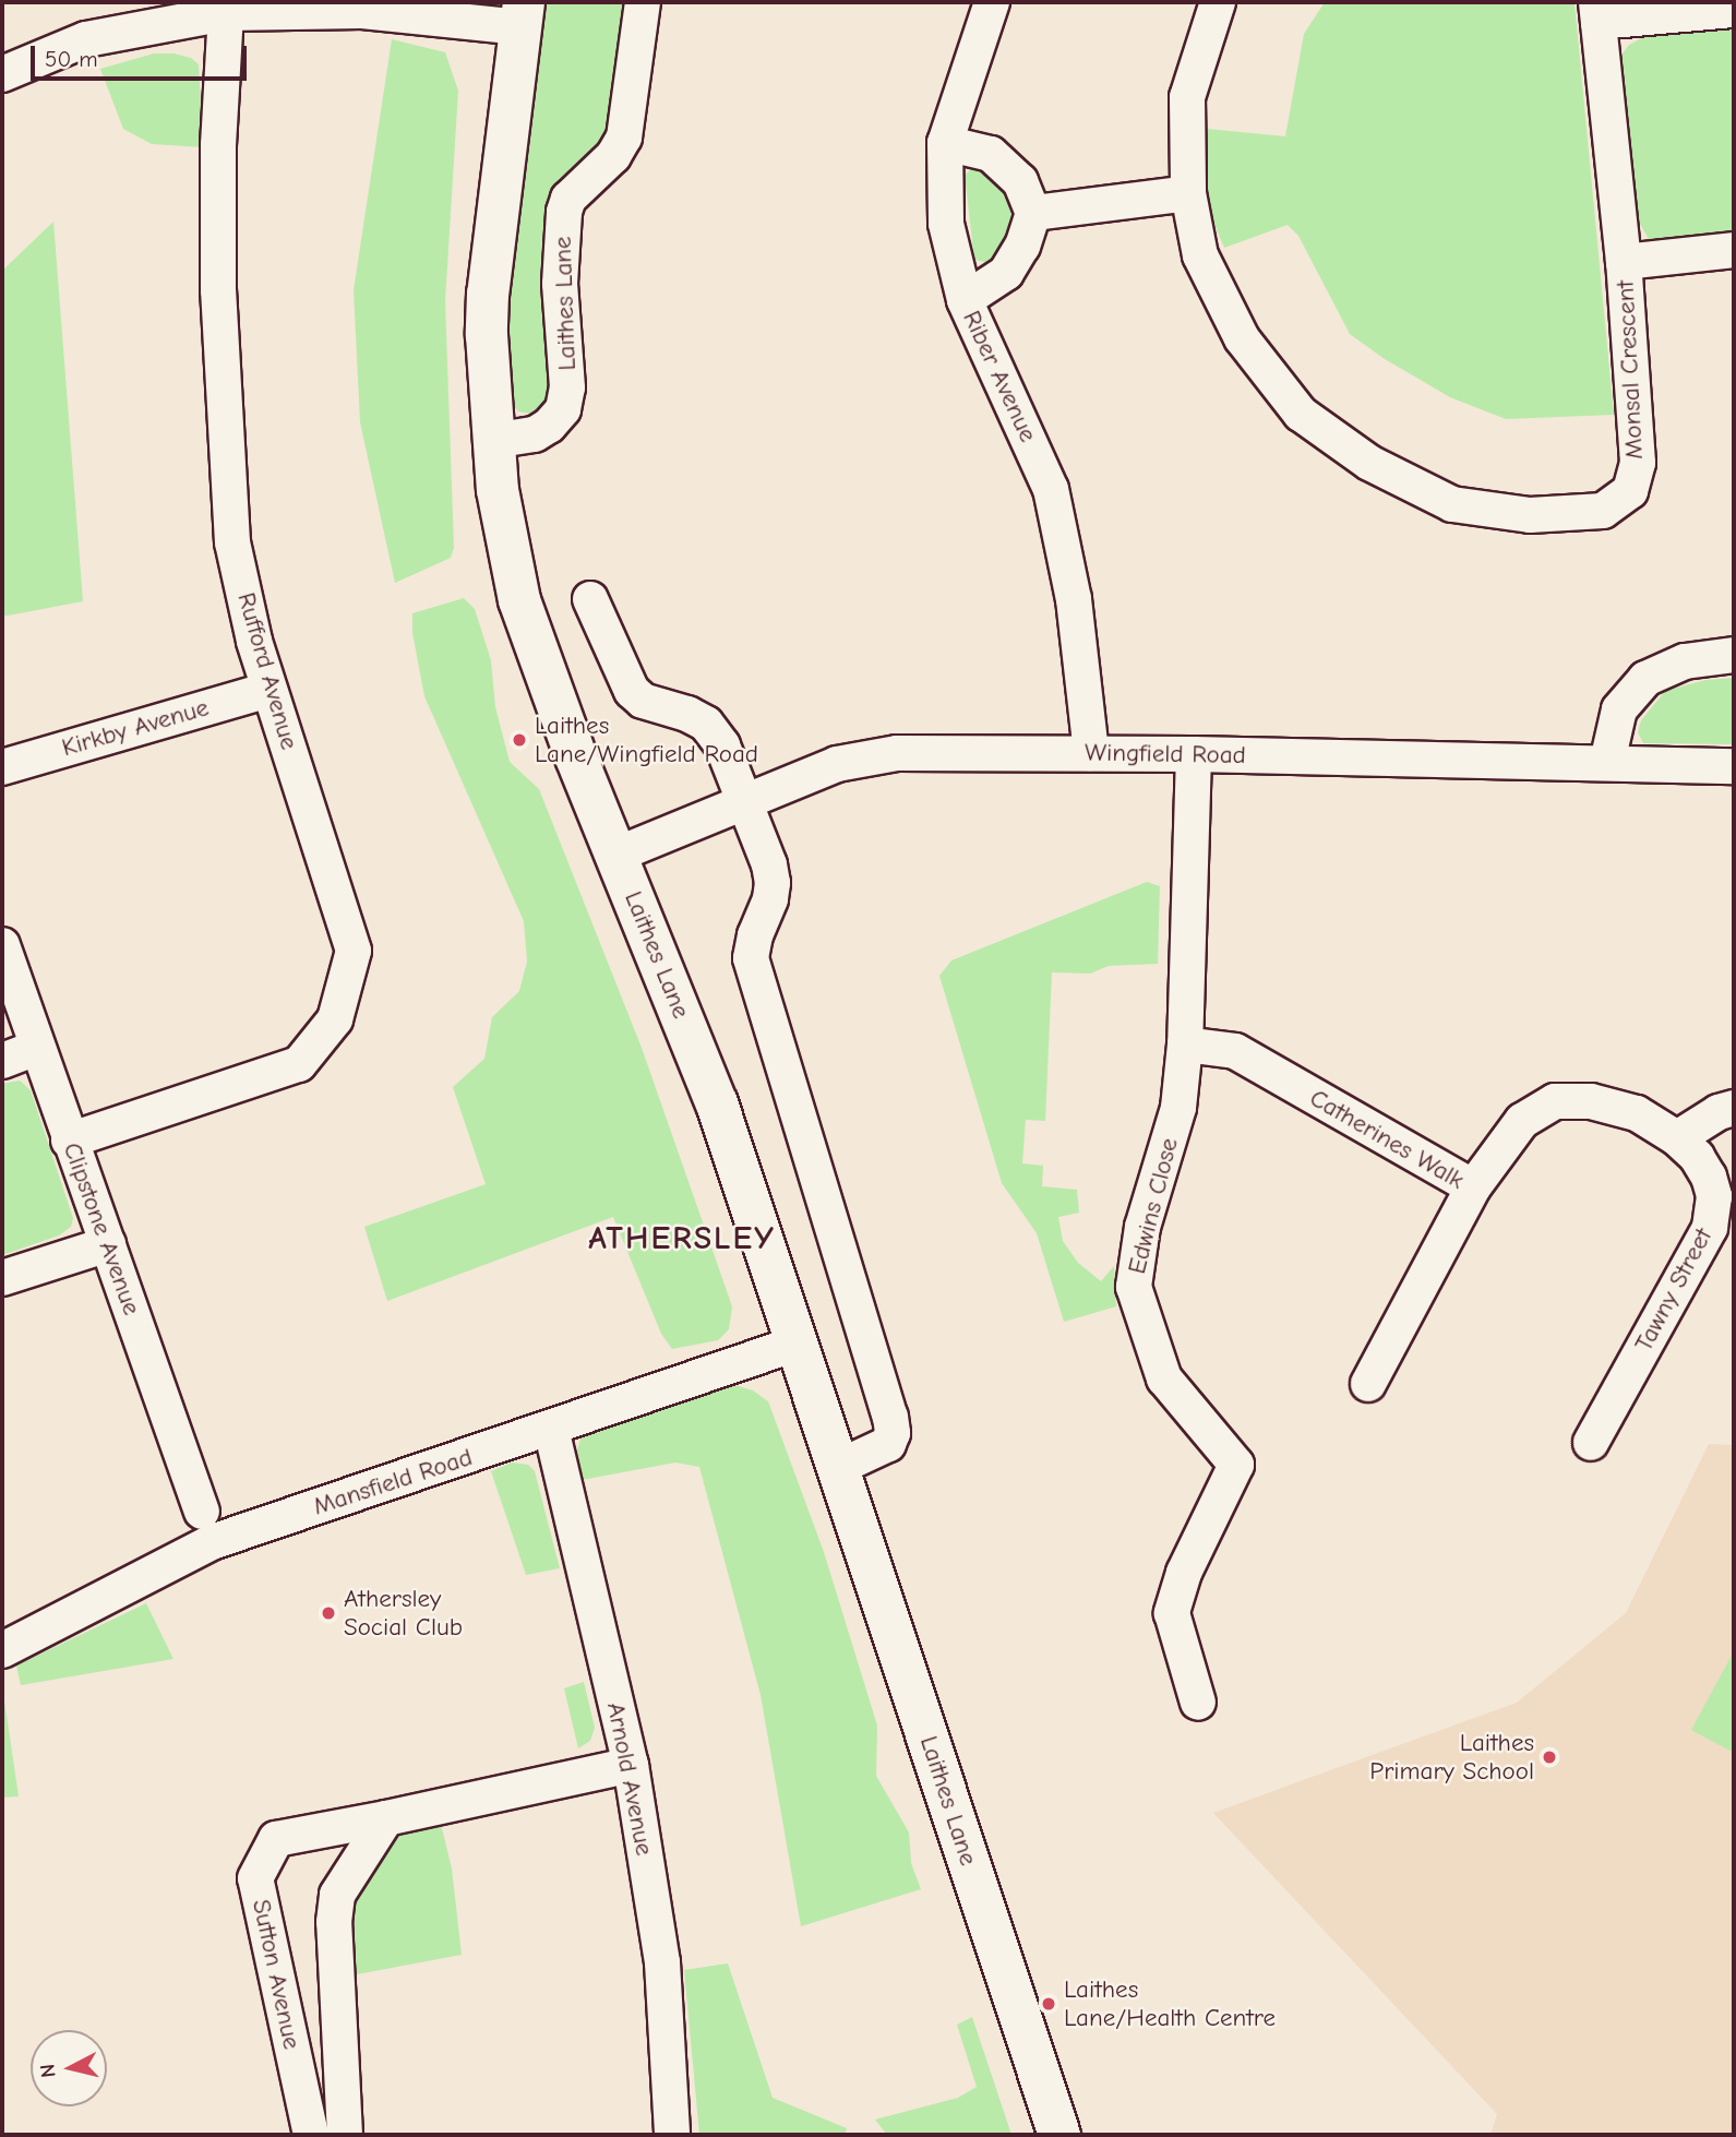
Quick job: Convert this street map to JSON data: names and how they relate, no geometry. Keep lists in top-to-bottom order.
{
  "streets": {
    "main road": ["Laithes Lane"],
    "street": [
      "Monsal Crescent",
      "Riber Avenue",
      "Rufford Avenue",
      "Kirkby Avenue",
      "Wingfield Road",
      "Catherines Walk",
      "Edwins Close",
      "Clipstone Avenue",
      "Tawny Street",
      "Mansfield Road",
      "Arnold Avenue",
      "Sutton Avenue"
    ]
  },
  "crossings": [
    ["Laithes Lane", "Wingfield Road"],
    ["Laithes Lane", "Mansfield Road"],
    ["Riber Avenue", "Wingfield Road"],
    ["Rufford Avenue", "Kirkby Avenue"],
    ["Rufford Avenue", "Clipstone Avenue"],
    ["Wingfield Road", "Edwins Close"],
    ["Catherines Walk", "Edwins Close"],
    ["Catherines Walk", "Tawny Street"],
    ["Mansfield Road", "Arnold Avenue"],
    ["Arnold Avenue", "Sutton Avenue"]
  ],
  "districts": ["ATHERSLEY"],
  "places": [
    "Laithes Lane/Wingfield Road",
    "Athersley Social Club",
    "Laithes Primary School",
    "Laithes Lane/Health Centre"
  ],
  "scale_bar": "50 m",
  "north": "left"
}
